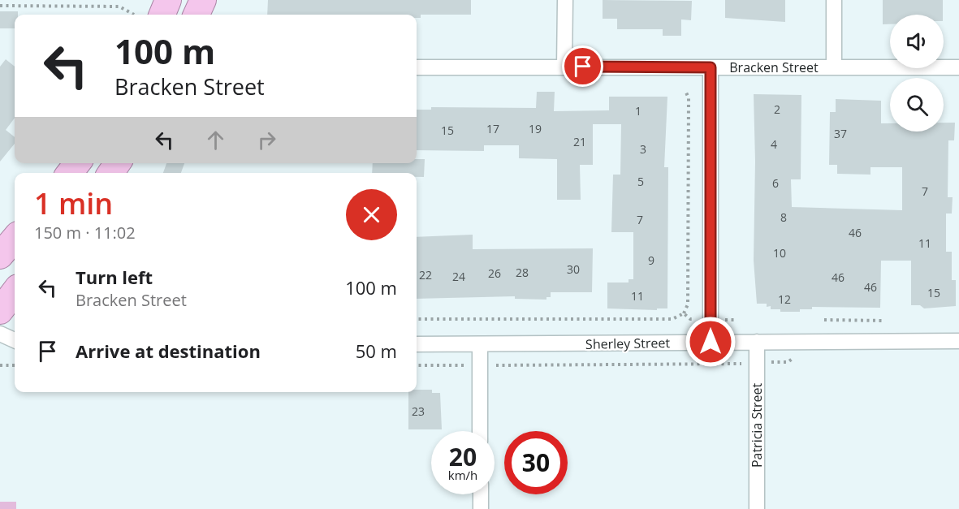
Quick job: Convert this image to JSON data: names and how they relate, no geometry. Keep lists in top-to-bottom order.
{
  "streets": {
    "street": ["Bracken Street", "Sherley Street", "Patricia Street"]
  },
  "crossings": [
    ["Sherley Street", "Patricia Street"]
  ],
  "house_numbers": [
    "2",
    "1",
    "17",
    "19",
    "15",
    "37",
    "21",
    "4",
    "3",
    "5",
    "6",
    "7",
    "8",
    "7",
    "46",
    "11",
    "10",
    "9",
    "30",
    "28",
    "26",
    "22",
    "24",
    "46",
    "46",
    "15",
    "11",
    "12",
    "23"
  ],
  "page": {
    "turn": ["100 m", "Bracken Street"],
    "heading": ["1 min", "150 m · 11:02"],
    "list": [
      {
        "name": "Turn left",
        "note": "Bracken Street",
        "value": "100 m"
      },
      {
        "name": "Arrive at destination",
        "value": "50 m"
      }
    ],
    "speed": "20 km/h",
    "limit": "30"
  }
}
